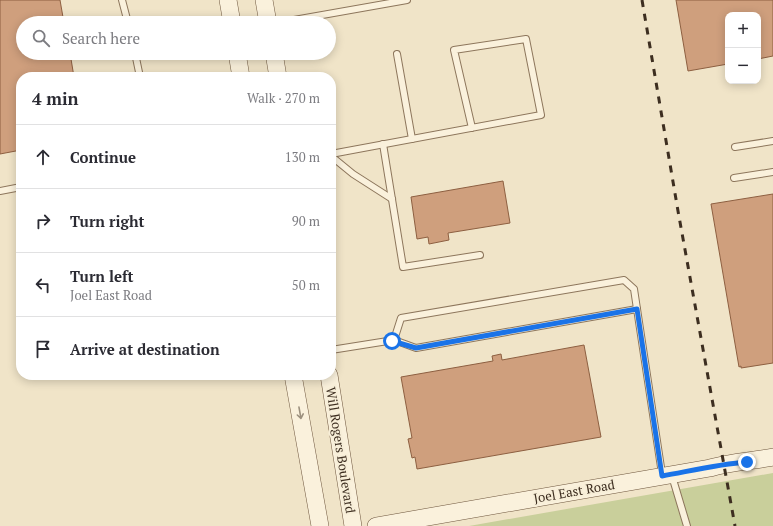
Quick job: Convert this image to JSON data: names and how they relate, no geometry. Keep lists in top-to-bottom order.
{
  "streets": {
    "main road": ["Will Rogers Boulevard", "Joel East Road"]
  },
  "page": {
    "map_buttons": ["+", "−"],
    "search": "Search here",
    "heading": ["4 min", "Walk · 270 m"],
    "list": [
      ["Continue", "130 m"],
      ["Turn right", "90 m"],
      ["Turn left", "Joel East Road", "50 m"],
      "Arrive at destination"
    ]
  }
}
